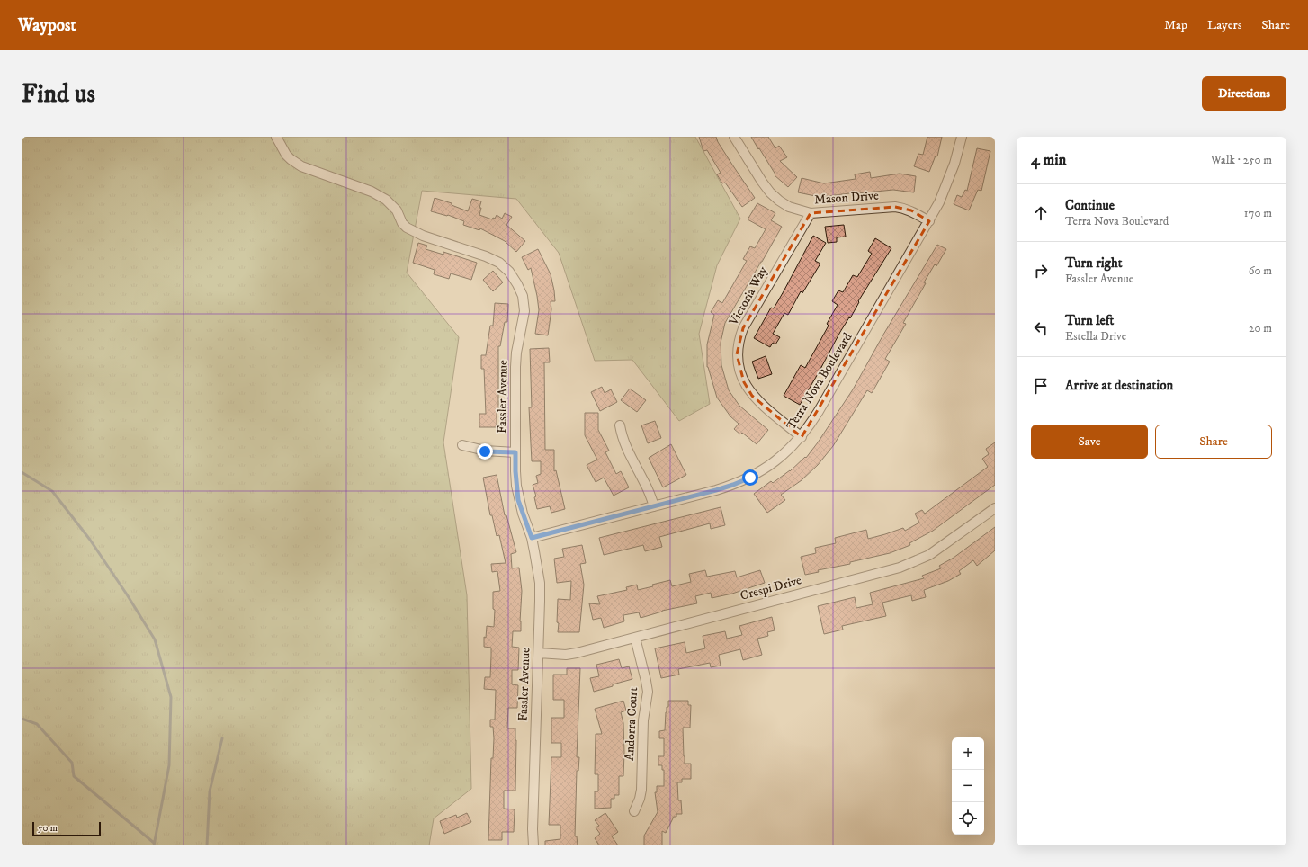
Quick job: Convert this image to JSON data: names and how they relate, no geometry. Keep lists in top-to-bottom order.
{
  "streets": {
    "street": [
      "Mason Drive",
      "Victoria Way",
      "Terra Nova Boulevard",
      "Fassler Avenue",
      "Crespi Drive",
      "Andorra Court"
    ]
  },
  "crossings": [
    ["Mason Drive", "Victoria Way"],
    ["Mason Drive", "Terra Nova Boulevard"],
    ["Victoria Way", "Terra Nova Boulevard"],
    ["Terra Nova Boulevard", "Fassler Avenue"],
    ["Fassler Avenue", "Crespi Drive"],
    ["Crespi Drive", "Andorra Court"]
  ],
  "scale_bar": "50 m",
  "page": {
    "header": "Waypost",
    "nav": ["Map", "Layers", "Share"],
    "buttons": [
      "Directions",
      ["Save", "Share"]
    ],
    "title": "Find us",
    "heading": ["4 min", "Walk · 250 m"],
    "list": [
      ["Continue", "Terra Nova Boulevard", "170 m"],
      ["Turn right", "Fassler Avenue", "60 m"],
      ["Turn left", "Estella Drive", "20 m"],
      "Arrive at destination"
    ],
    "map_buttons": ["+", "−"],
    "scale": "50 m"
  }
}
